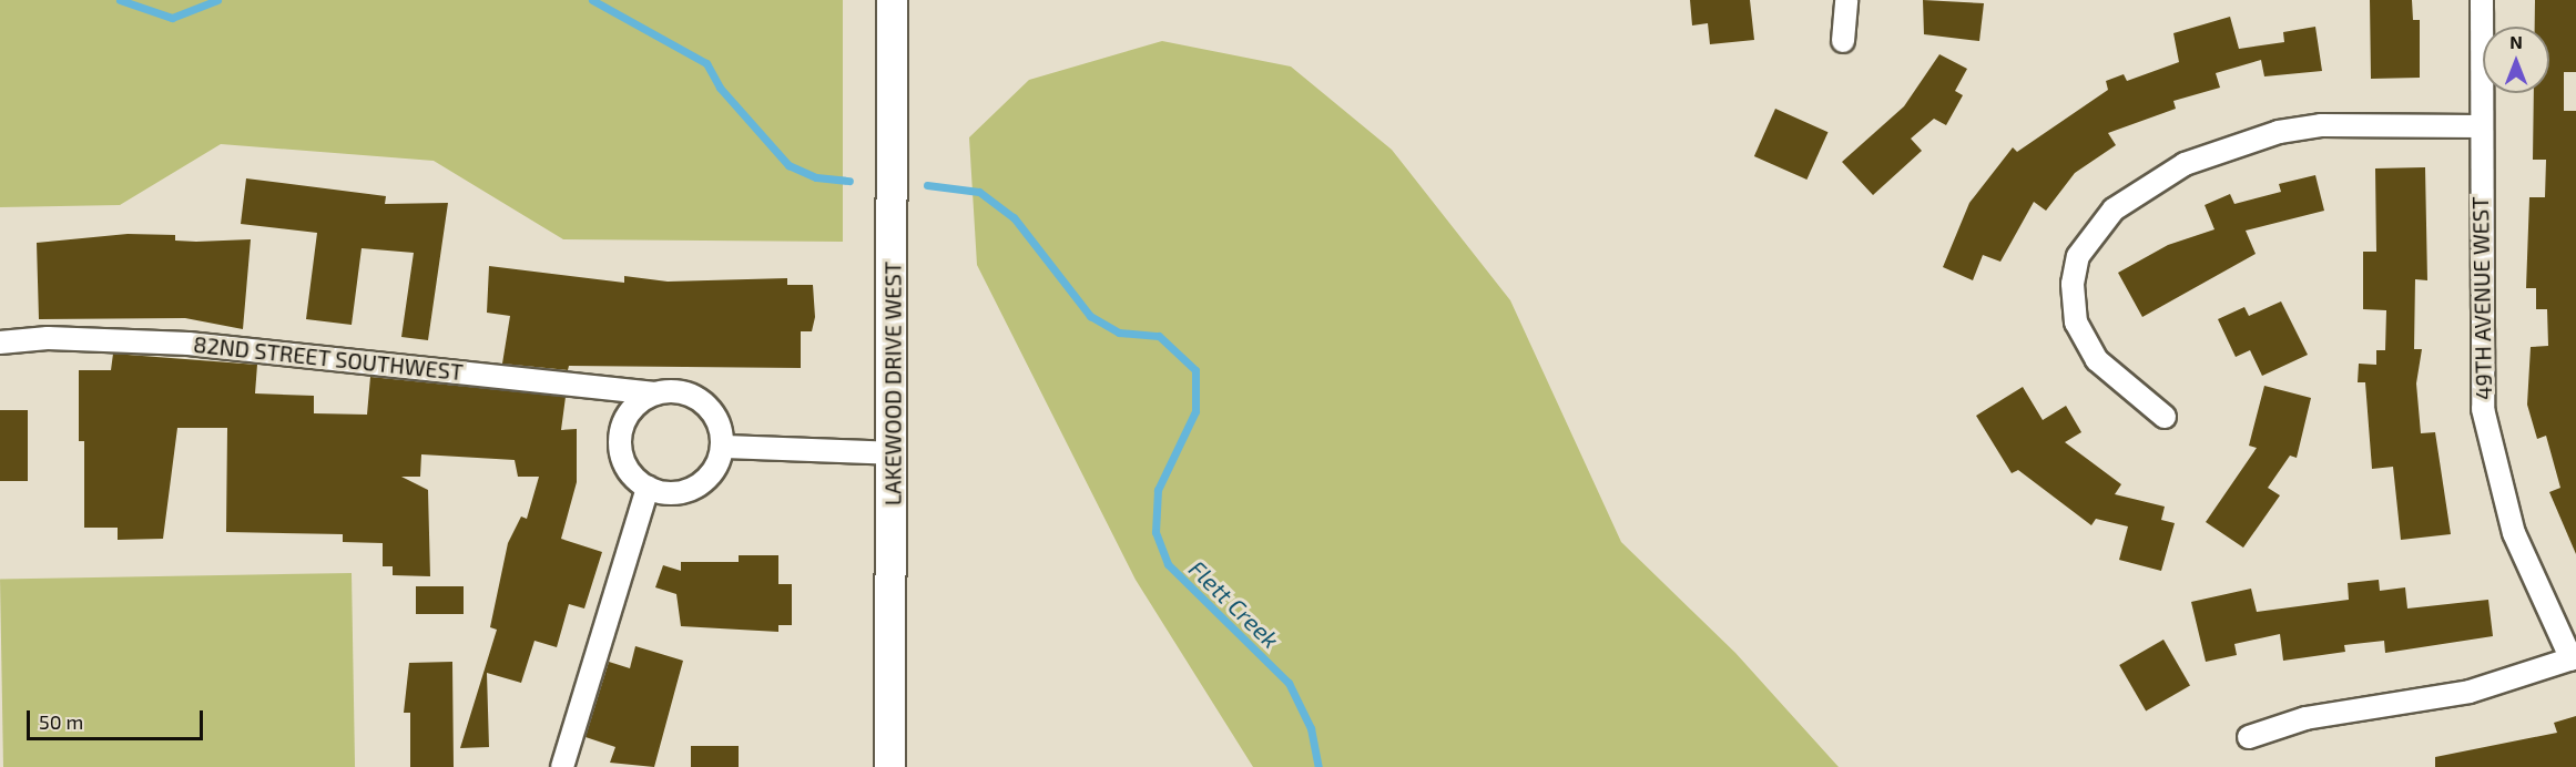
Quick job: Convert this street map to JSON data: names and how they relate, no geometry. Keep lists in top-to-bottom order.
{
  "streets": {
    "main road": ["LAKEWOOD DRIVE WEST"],
    "street": ["49TH AVENUE WEST", "82ND STREET SOUTHWEST"]
  },
  "water": ["Flett Creek"],
  "scale_bar": "50 m",
  "north": "top"
}
